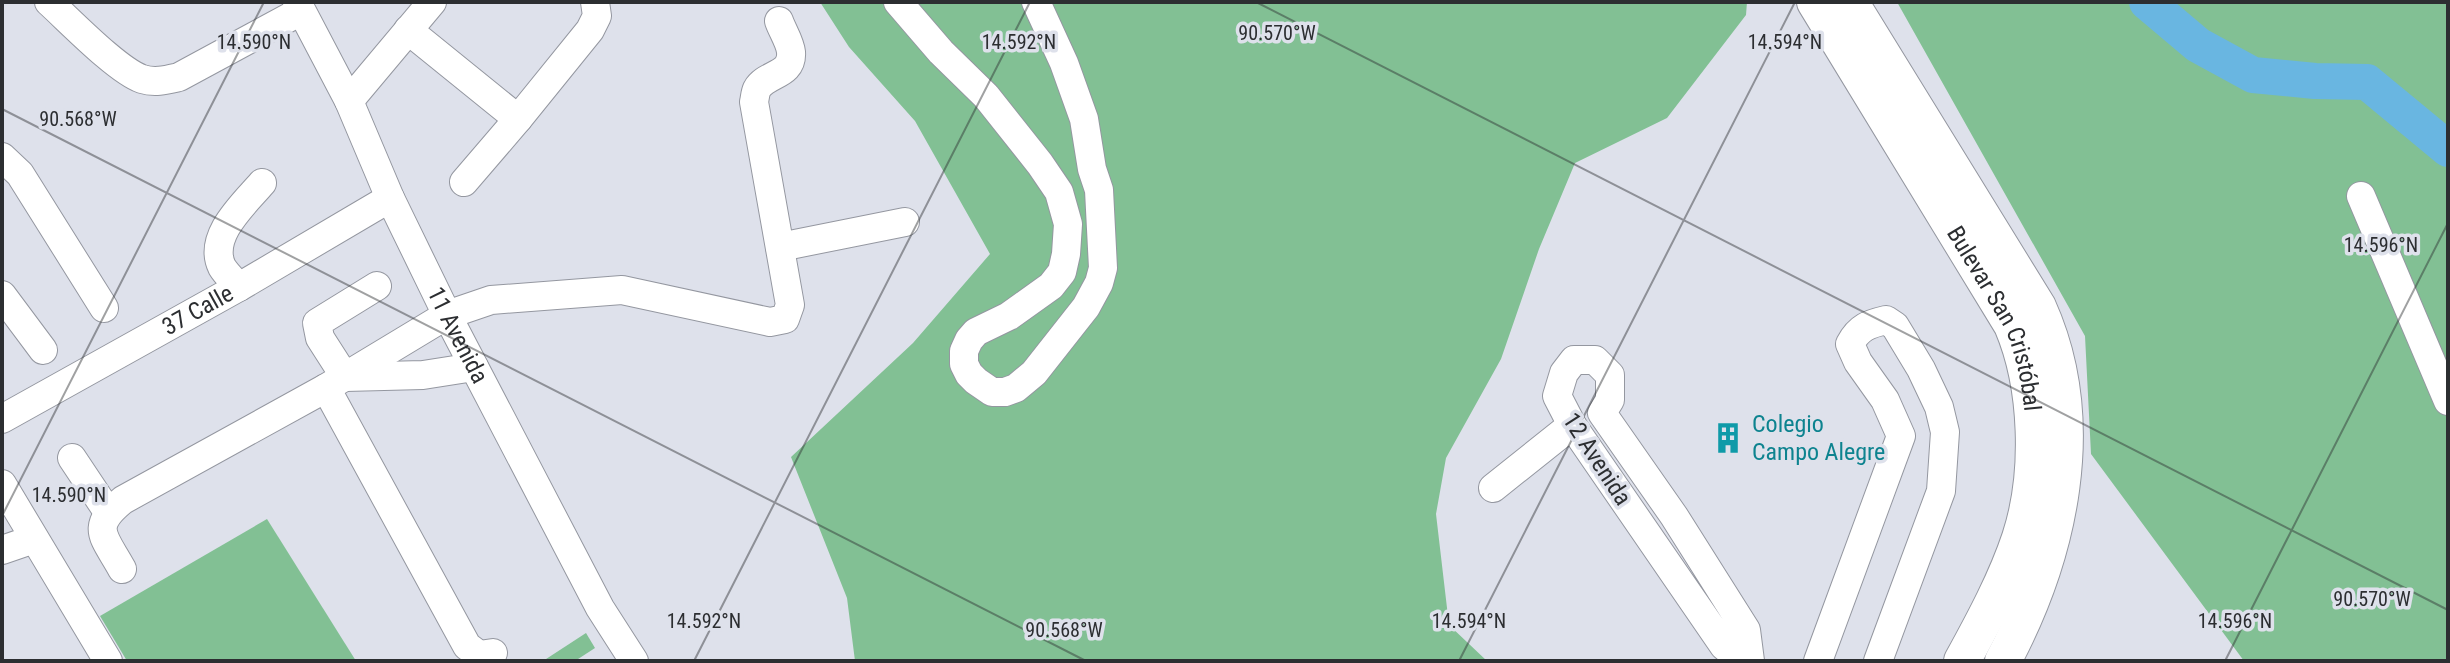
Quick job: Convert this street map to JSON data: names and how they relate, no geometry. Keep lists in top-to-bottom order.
{
  "streets": {
    "main road": ["Bulevar San Cristóbal"],
    "street": ["37 Calle", "11 Avenida", "12 Avenida"]
  },
  "crossings": [
    ["37 Calle", "11 Avenida"]
  ],
  "places": {
    "building": ["Colegio Campo Alegre"]
  },
  "coordinates": [
    "90.570°W",
    "14.590°N",
    "14.592°N",
    "14.594°N",
    "90.568°W",
    "14.596°N"
  ]
}
